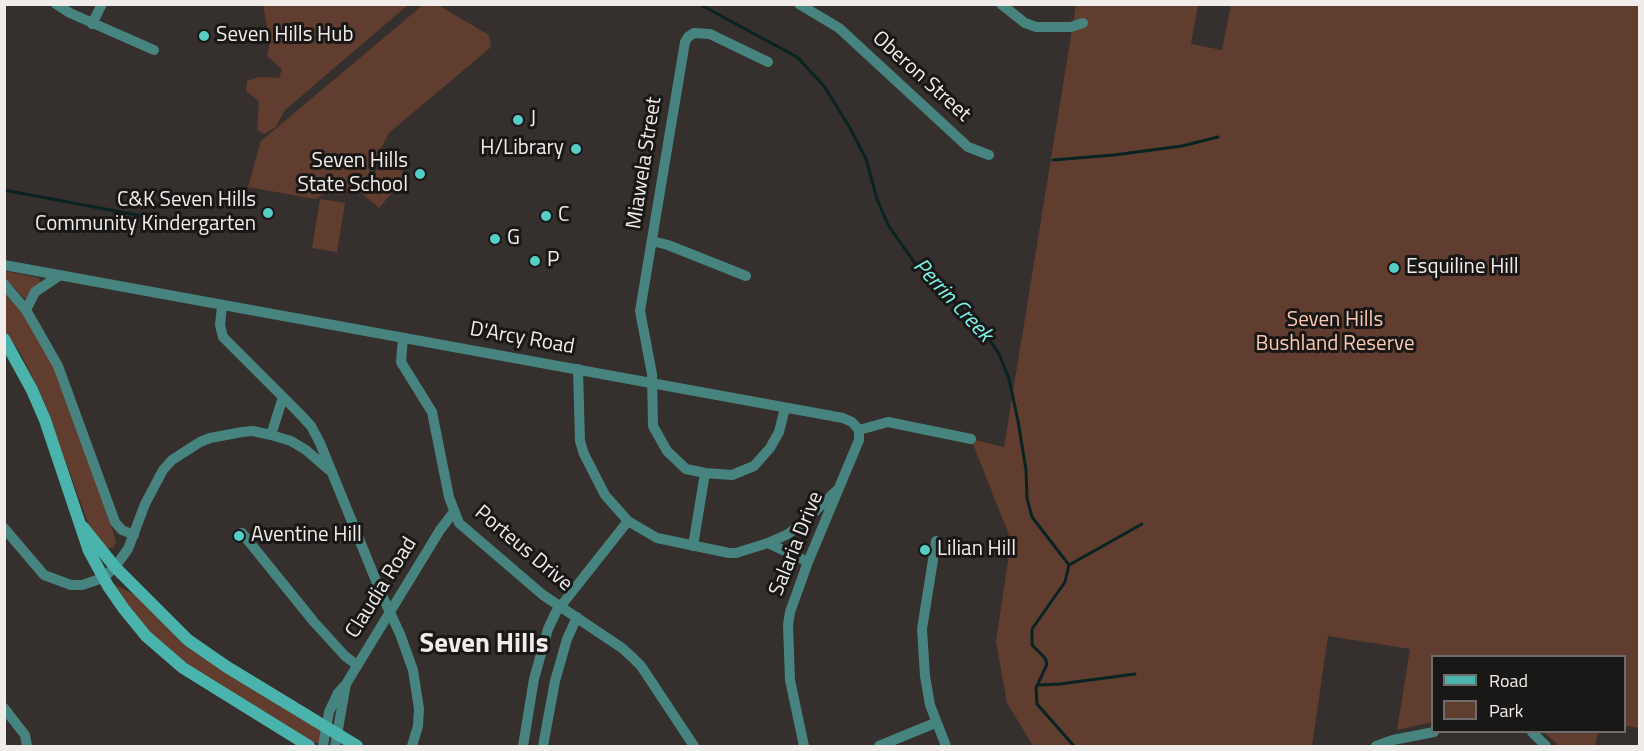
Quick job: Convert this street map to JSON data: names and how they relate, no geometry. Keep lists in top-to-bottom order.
{
  "streets": {
    "street": [
      "Oberon Street",
      "Miawela Street",
      "D'Arcy Road",
      "Salaria Drive",
      "Porteus Drive",
      "Claudia Road"
    ]
  },
  "crossings": [
    ["Miawela Street", "D'Arcy Road"],
    ["D'Arcy Road", "Salaria Drive"],
    ["D'Arcy Road", "Porteus Drive"],
    ["Porteus Drive", "Claudia Road"]
  ],
  "districts": ["Seven Hills"],
  "water": ["Perrin Creek"],
  "parks": ["Seven Hills Bushland Reserve"],
  "places": [
    "Seven Hills Hub",
    "J",
    "H/Library",
    "Seven Hills State School",
    "C&K Seven Hills Community Kindergarten",
    "C",
    "G",
    "P",
    "Esquiline Hill",
    "Aventine Hill",
    "Lilian Hill"
  ],
  "legend": ["Road", "Park"]
}
